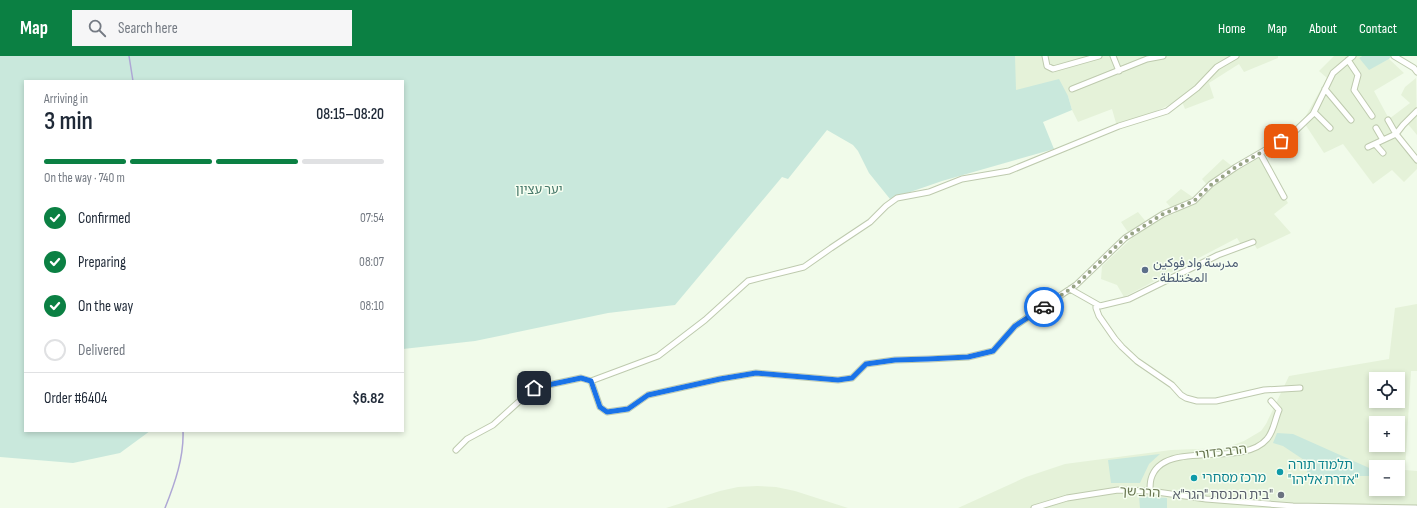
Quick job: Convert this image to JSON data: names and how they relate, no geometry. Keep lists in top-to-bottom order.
{
  "streets": {
    "street": ["הרב כדורי", "הרב שך"]
  },
  "crossings": [
    ["הרב כדורי", "הרב שך"]
  ],
  "parks": ["יער עציון"],
  "places": [
    "مدرسة واد فوكين - المختلطة",
    "תלמוד תורה \"אדרת אליהו\"",
    "מרכז מסחרי",
    "בית הכנסת \"הגר\"א\""
  ],
  "page": {
    "header": "Map",
    "search": "Search here",
    "nav": [
      "Home",
      "Map",
      "About",
      "Contact"
    ],
    "heading": ["3 min", "Arriving in", "08:15–08:20"],
    "panel": ["Order #6404", "$6.82"],
    "bar": "On the way · 740 m",
    "list": [
      ["Confirmed", "07:54"],
      ["Preparing", "08:07"],
      ["On the way", "08:10"],
      "Delivered"
    ],
    "map_buttons": ["+", "−"]
  }
}
